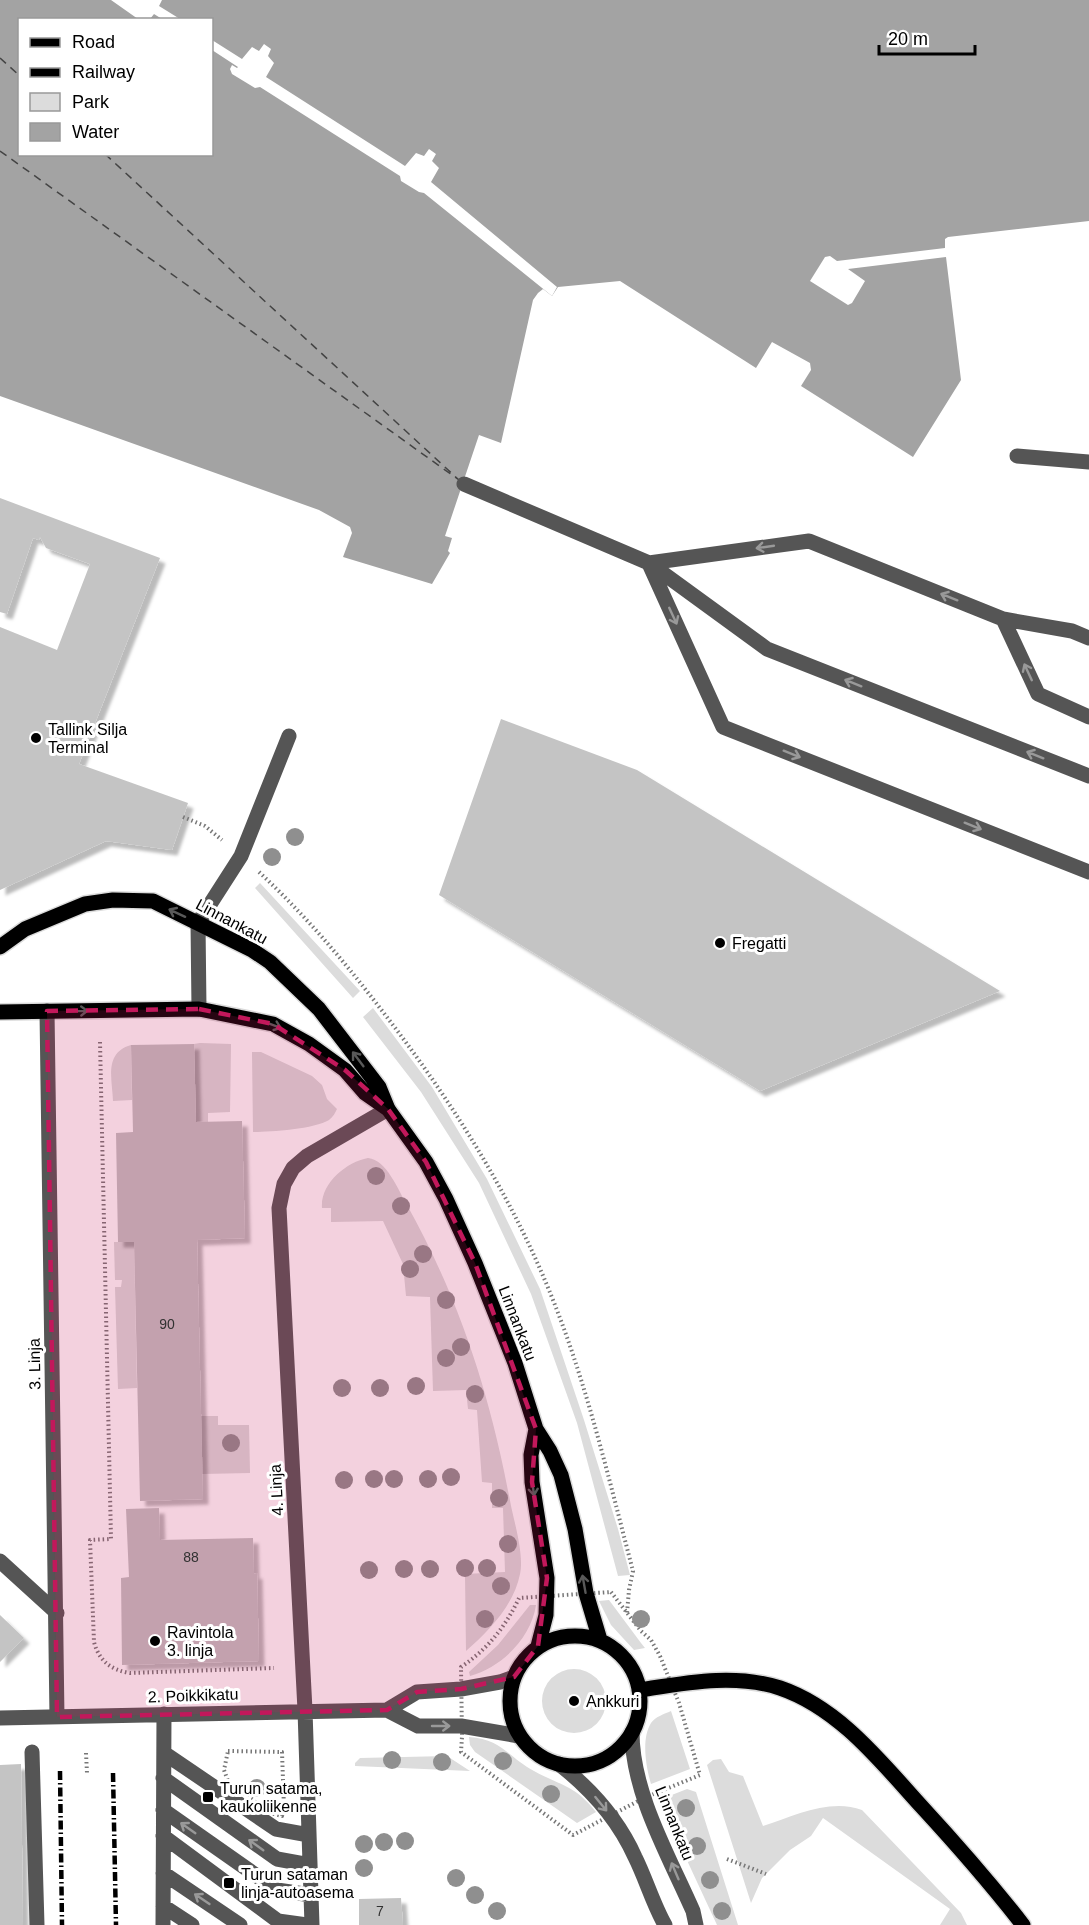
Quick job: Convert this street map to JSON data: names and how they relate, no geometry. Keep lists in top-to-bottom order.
{
  "streets": {
    "main road": ["Linnankatu"],
    "street": ["3. Linja", "4. Linja", "2. Poikkikatu"]
  },
  "crossings": [
    ["Linnankatu", "3. Linja"],
    ["Linnankatu", "4. Linja"],
    ["Linnankatu", "2. Poikkikatu"],
    ["3. Linja", "2. Poikkikatu"],
    ["4. Linja", "2. Poikkikatu"]
  ],
  "places": {
    "other": [
      "Tallink Silja Terminal",
      "Fregatti",
      "Ravintola 3. linja",
      "Ankkuri"
    ],
    "transit": ["Turun satama, kaukoliikenne", "Turun sataman linja-autoasema"]
  },
  "house_numbers": ["90", "88", "7"],
  "legend": [
    "Road",
    "Railway",
    "Park",
    "Water"
  ],
  "scale_bar": "20 m"
}
